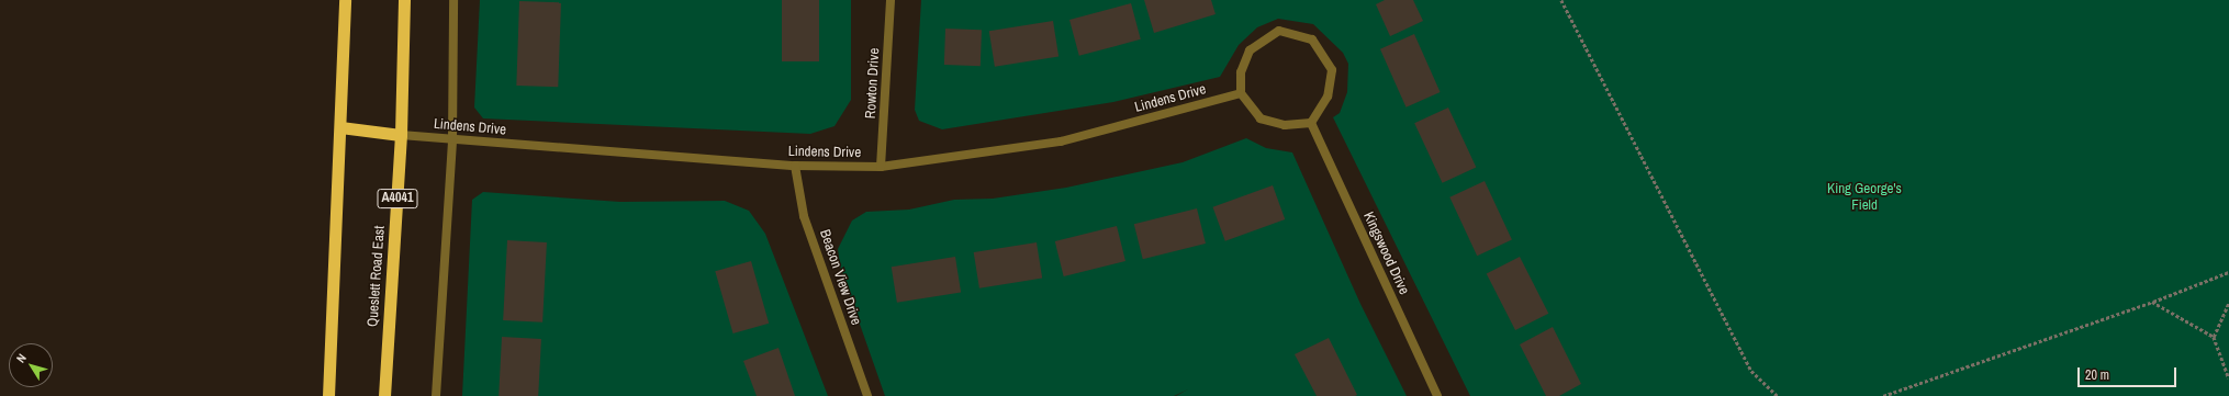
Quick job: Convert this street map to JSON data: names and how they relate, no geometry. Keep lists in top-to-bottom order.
{
  "streets": {
    "highway": ["A4041", "Queslett Road East"],
    "street": [
      "Rowton Drive",
      "Lindens Drive",
      "Kingswood Drive",
      "Beacon View Drive"
    ]
  },
  "crossings": [
    ["Rowton Drive", "Lindens Drive"],
    ["Lindens Drive", "Kingswood Drive"],
    ["Lindens Drive", "Queslett Road East"],
    ["Lindens Drive", "Beacon View Drive"]
  ],
  "parks": ["King George's Field"],
  "scale_bar": "20 m",
  "north": "top left"
}
